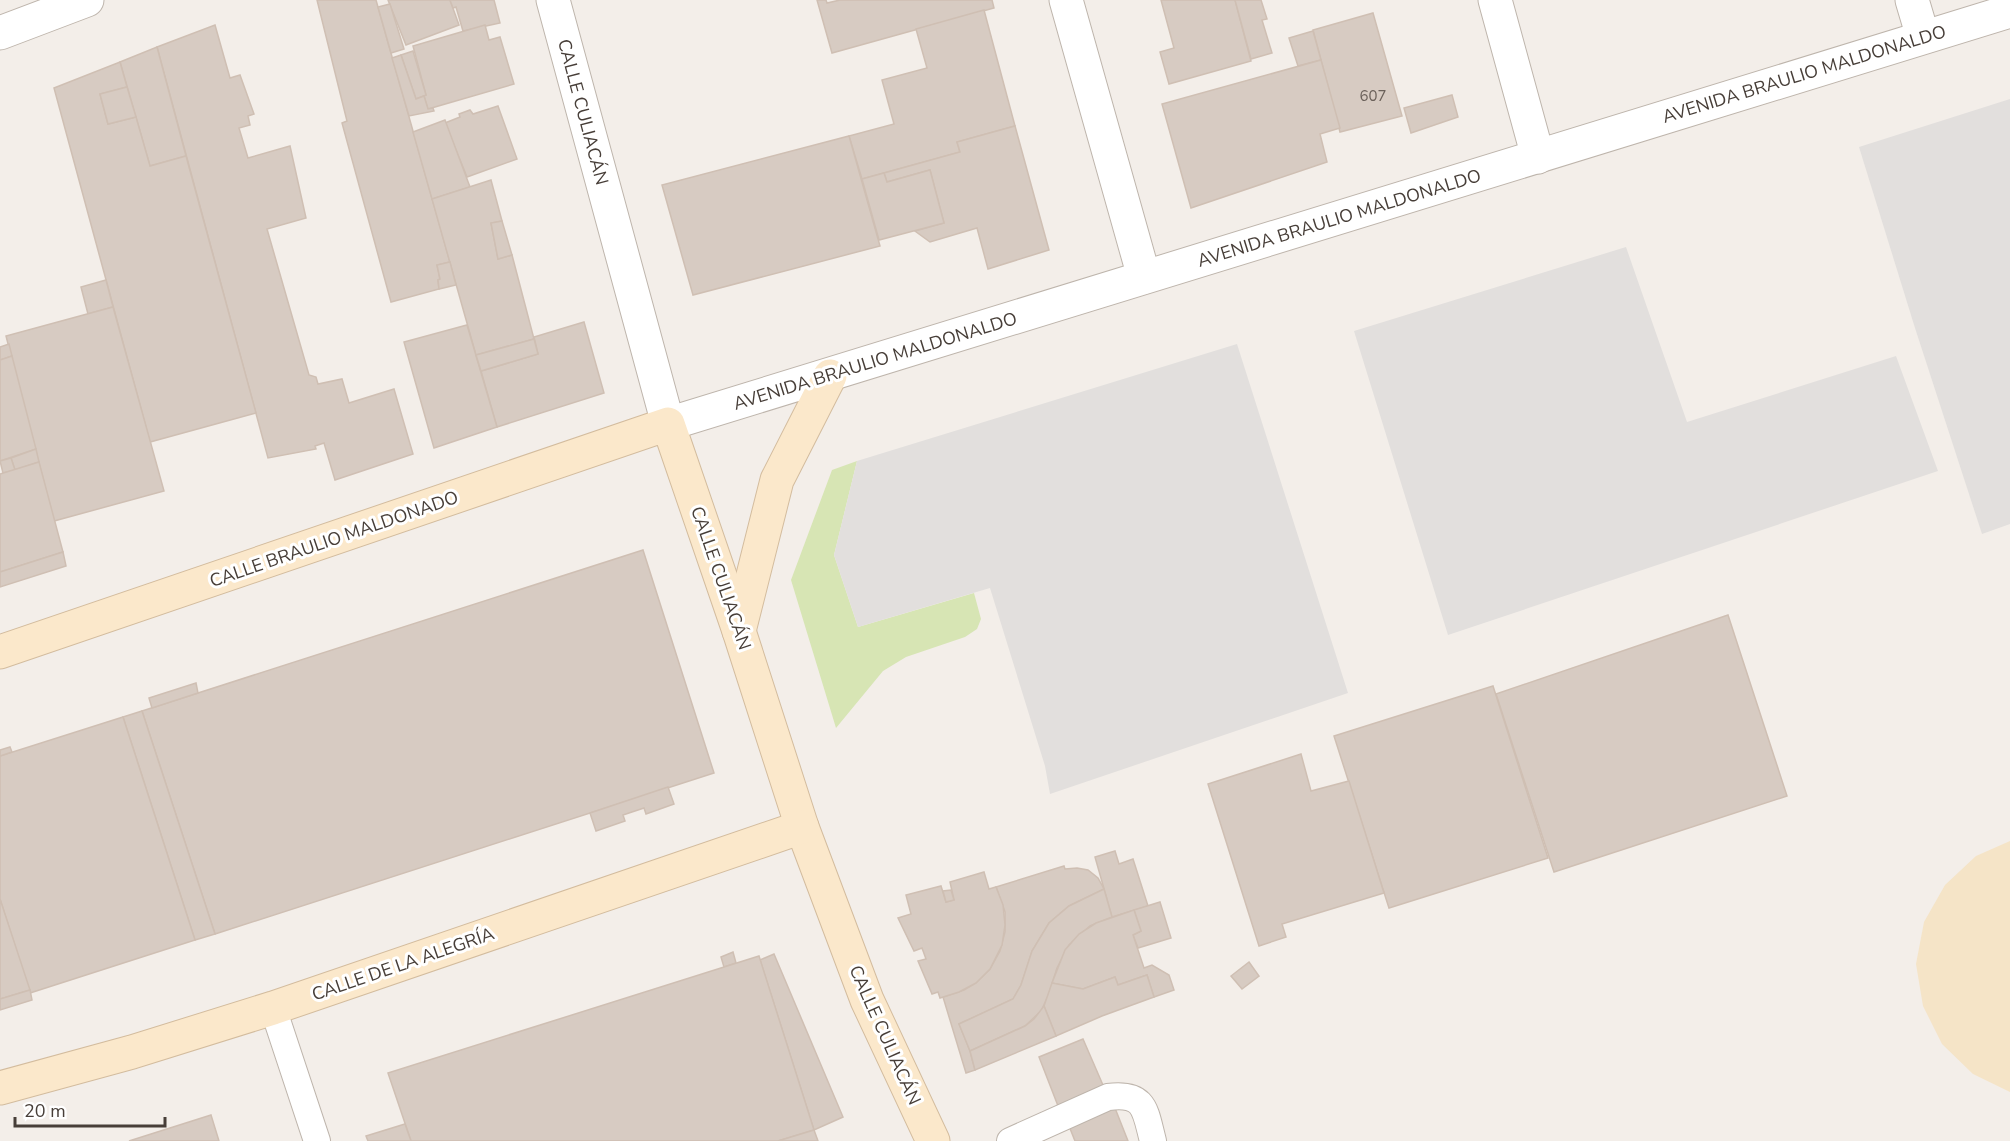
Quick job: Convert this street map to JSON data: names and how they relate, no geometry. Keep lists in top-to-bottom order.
{
  "streets": {
    "main road": ["CALLE CULIACÁN", "CALLE BRAULIO MALDONADO", "CALLE DE LA ALEGRÍA"],
    "street": ["AVENIDA BRAULIO MALDONALDO"]
  },
  "crossings": [
    ["AVENIDA BRAULIO MALDONALDO", "CALLE CULIACÁN"],
    ["AVENIDA BRAULIO MALDONALDO", "CALLE BRAULIO MALDONADO"],
    ["CALLE CULIACÁN", "CALLE BRAULIO MALDONADO"],
    ["CALLE CULIACÁN", "CALLE DE LA ALEGRÍA"]
  ],
  "house_numbers": ["607"],
  "scale_bar": "20 m"
}
